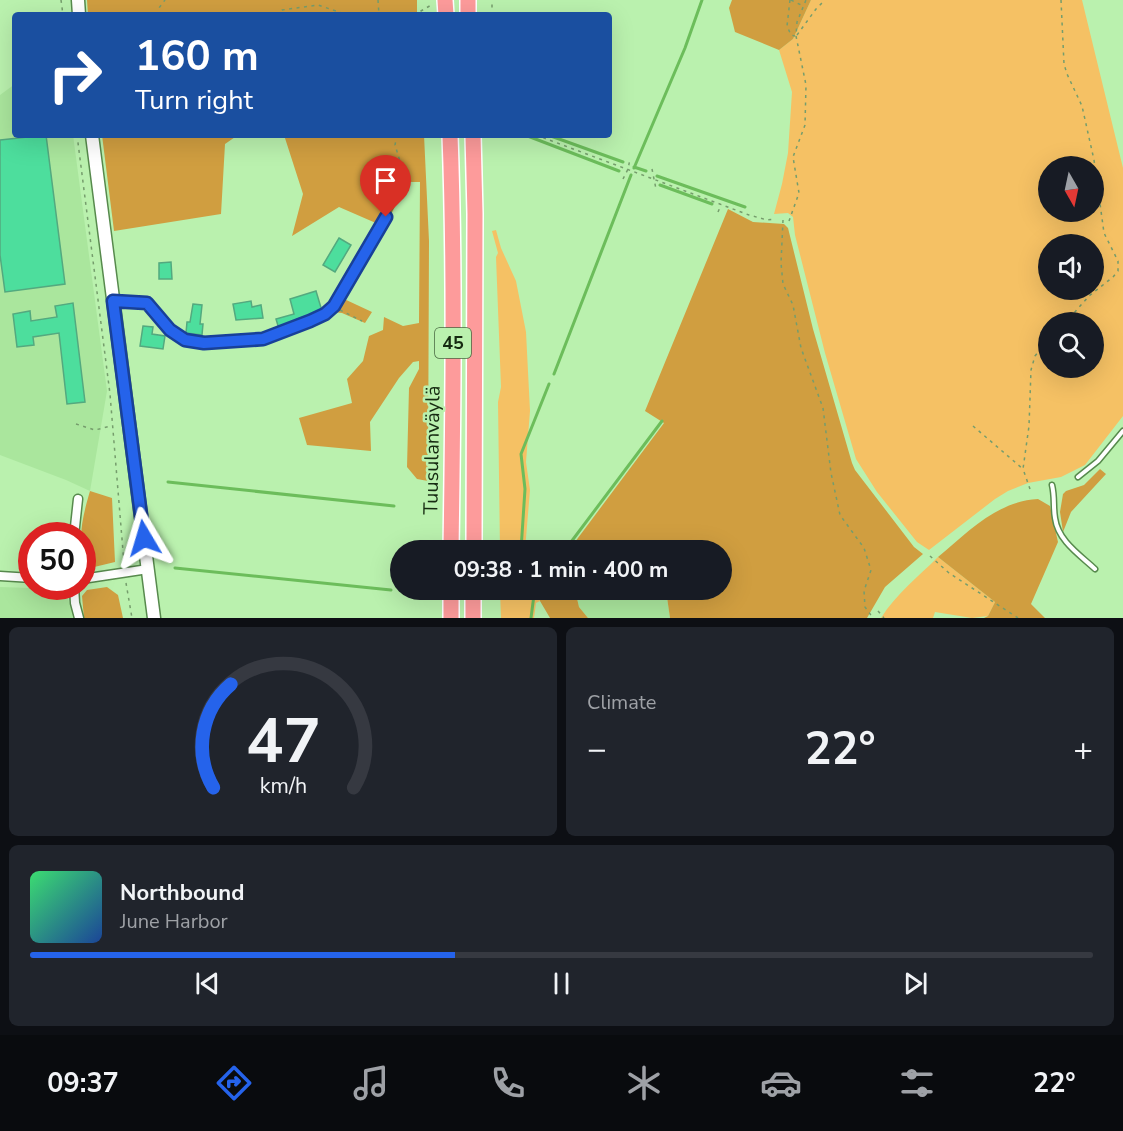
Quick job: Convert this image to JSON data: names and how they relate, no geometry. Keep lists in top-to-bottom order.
{
  "streets": {
    "highway": ["45", "Tuusulanväylä"]
  },
  "north": "bottom",
  "page": {
    "turn": ["160 m", "Turn right"],
    "limit": "50",
    "trip": "09:38 · 1 min · 400 m",
    "tile": "Climate",
    "heat": ["−", "22°", "+"],
    "song": ["Northbound", "June Harbor"],
    "tabs": ["09:37", "22°"],
    "gauge": ["47", "km/h"]
  }
}
